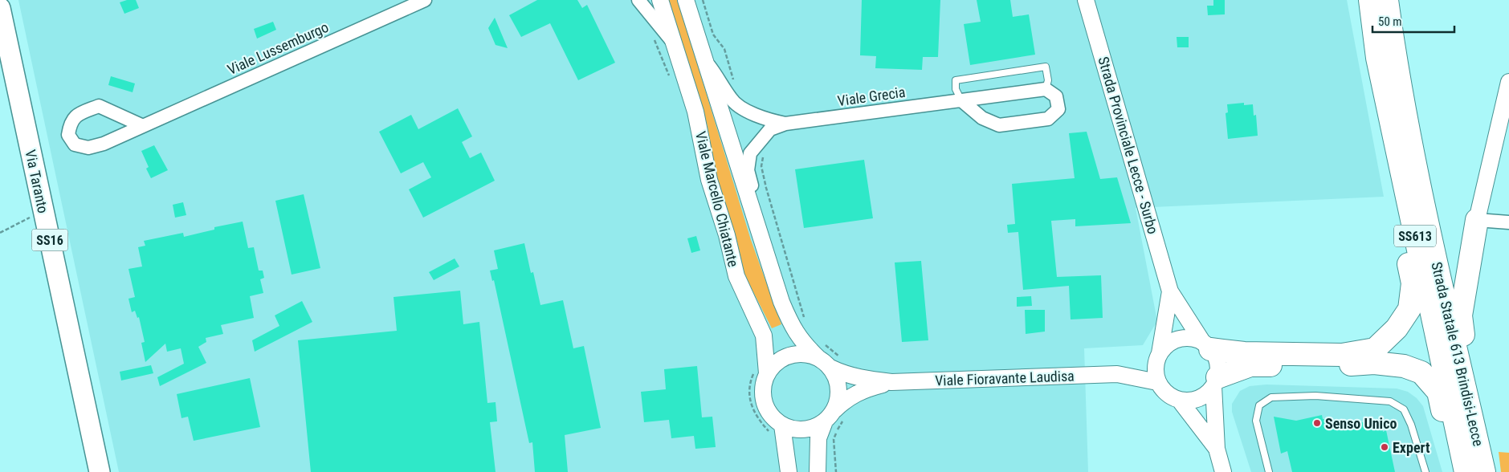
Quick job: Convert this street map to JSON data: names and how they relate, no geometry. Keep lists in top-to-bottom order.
{
  "streets": {
    "highway": ["SS613", "Strada Statale 613 Brindisi-Lecce"],
    "main road": ["Via Taranto", "SS16"],
    "street": [
      "Viale Lussemburgo",
      "Viale Grecia",
      "Strada Provinciale Lecce - Surbo",
      "Viale Marcello Chiatante",
      "Viale Fioravante Laudisa"
    ]
  },
  "crossings": [
    ["Viale Grecia", "Viale Marcello Chiatante"],
    ["Strada Provinciale Lecce - Surbo", "Viale Fioravante Laudisa"],
    ["Viale Marcello Chiatante", "Viale Fioravante Laudisa"]
  ],
  "places": ["Senso Unico", "Expert"],
  "scale_bar": "50 m"
}
